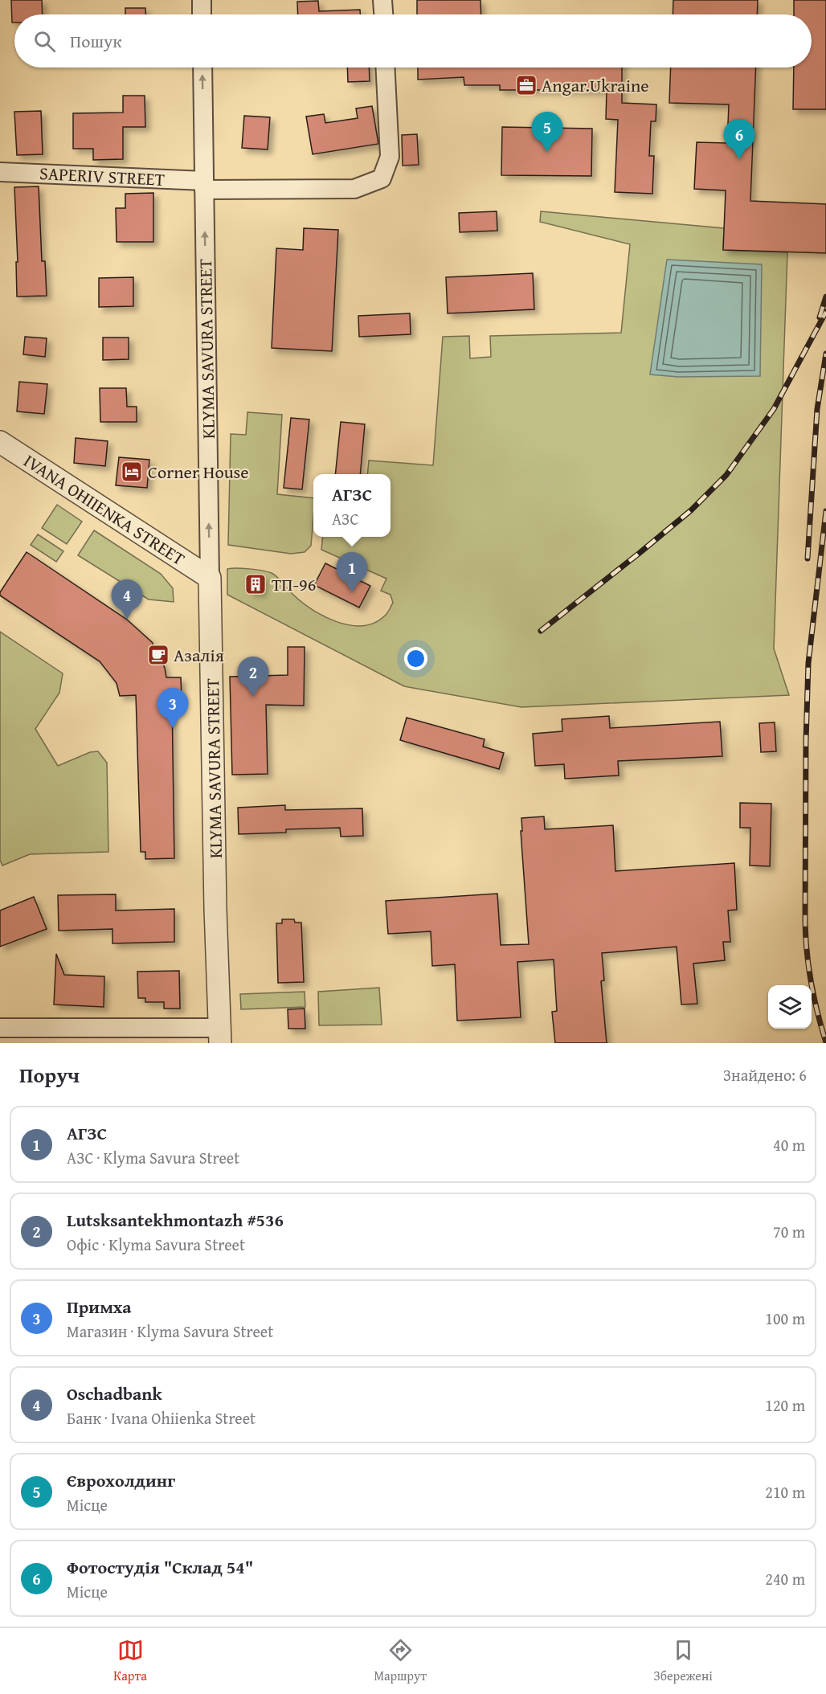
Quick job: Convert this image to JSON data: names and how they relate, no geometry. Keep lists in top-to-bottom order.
{
  "streets": {
    "street": ["SAPERIV STREET", "KLYMA SAVURA STREET", "IVANA OHIIENKA STREET"]
  },
  "crossings": [
    ["SAPERIV STREET", "KLYMA SAVURA STREET"],
    ["KLYMA SAVURA STREET", "IVANA OHIIENKA STREET"]
  ],
  "one_way": ["KLYMA SAVURA STREET"],
  "places": {
    "office": ["Angar.Ukraine"],
    "hotel": ["Corner House"],
    "building": ["ТП-96"],
    "cafe": ["Азалія"]
  },
  "page": {
    "search": "Пошук",
    "pins": [
      "5",
      "6",
      "1",
      "4",
      "2",
      "3"
    ],
    "popup": ["АГЗС", "АЗС"],
    "heading": ["Поруч", "Знайдено: 6"],
    "list": [
      {
        "mark": "1",
        "name": "АГЗС",
        "note": "АЗС · Klyma Savura Street",
        "value": "40 m"
      },
      {
        "mark": "2",
        "name": "Lutsksantekhmontazh #536",
        "note": "Офіс · Klyma Savura Street",
        "value": "70 m"
      },
      {
        "mark": "3",
        "name": "Примха",
        "note": "Магазин · Klyma Savura Street",
        "value": "100 m"
      },
      {
        "mark": "4",
        "name": "Oschadbank",
        "note": "Банк · Ivana Ohiienka Street",
        "value": "120 m"
      },
      {
        "mark": "5",
        "name": "Єврохолдинг",
        "note": "Місце",
        "value": "210 m"
      },
      {
        "mark": "6",
        "name": "Фотостудія \"Склад 54\"",
        "note": "Місце",
        "value": "240 m"
      }
    ],
    "nav": ["Карта", "Маршрут", "Збережені"]
  }
}
